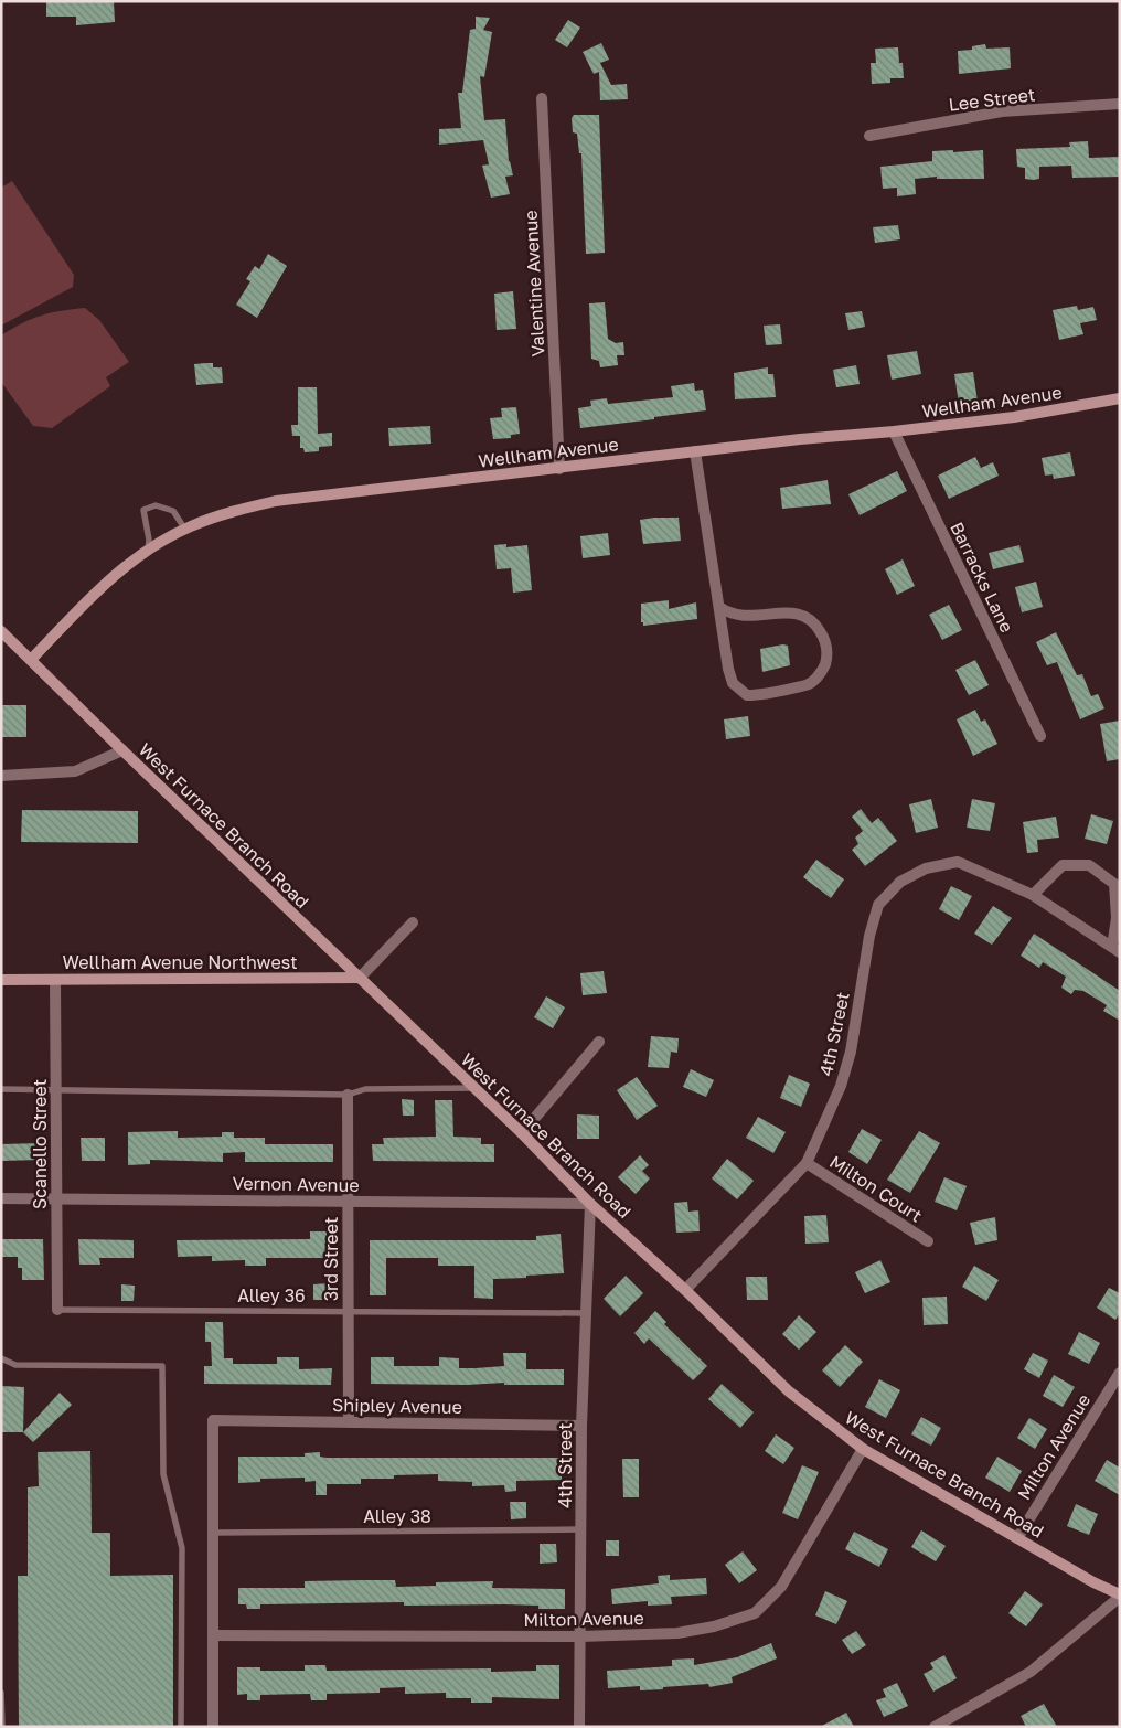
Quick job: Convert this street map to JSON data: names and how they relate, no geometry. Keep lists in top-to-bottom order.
{
  "streets": {
    "street": [
      "Lee Street",
      "Valentine Avenue",
      "Wellham Avenue",
      "Barracks Lane",
      "West Furnace Branch Road",
      "Wellham Avenue Northwest",
      "4th Street",
      "Scanello Street",
      "Vernon Avenue",
      "Milton Court",
      "3rd Street",
      "Shipley Avenue",
      "Milton Avenue"
    ],
    "lane": ["Alley 36", "Alley 38"]
  },
  "crossings": [
    ["Valentine Avenue", "Wellham Avenue"],
    ["Wellham Avenue", "Barracks Lane"],
    ["Wellham Avenue", "West Furnace Branch Road"],
    ["West Furnace Branch Road", "Wellham Avenue Northwest"],
    ["West Furnace Branch Road", "4th Street"],
    ["West Furnace Branch Road", "Vernon Avenue"],
    ["West Furnace Branch Road", "Milton Avenue"],
    ["Wellham Avenue Northwest", "Scanello Street"],
    ["4th Street", "Vernon Avenue"],
    ["4th Street", "Milton Court"],
    ["4th Street", "Alley 36"],
    ["4th Street", "Shipley Avenue"],
    ["4th Street", "Milton Avenue"],
    ["4th Street", "Alley 38"],
    ["Scanello Street", "Vernon Avenue"],
    ["Scanello Street", "Alley 36"],
    ["Vernon Avenue", "3rd Street"],
    ["3rd Street", "Alley 36"],
    ["3rd Street", "Shipley Avenue"],
    ["Shipley Avenue", "Alley 38"]
  ]
}
